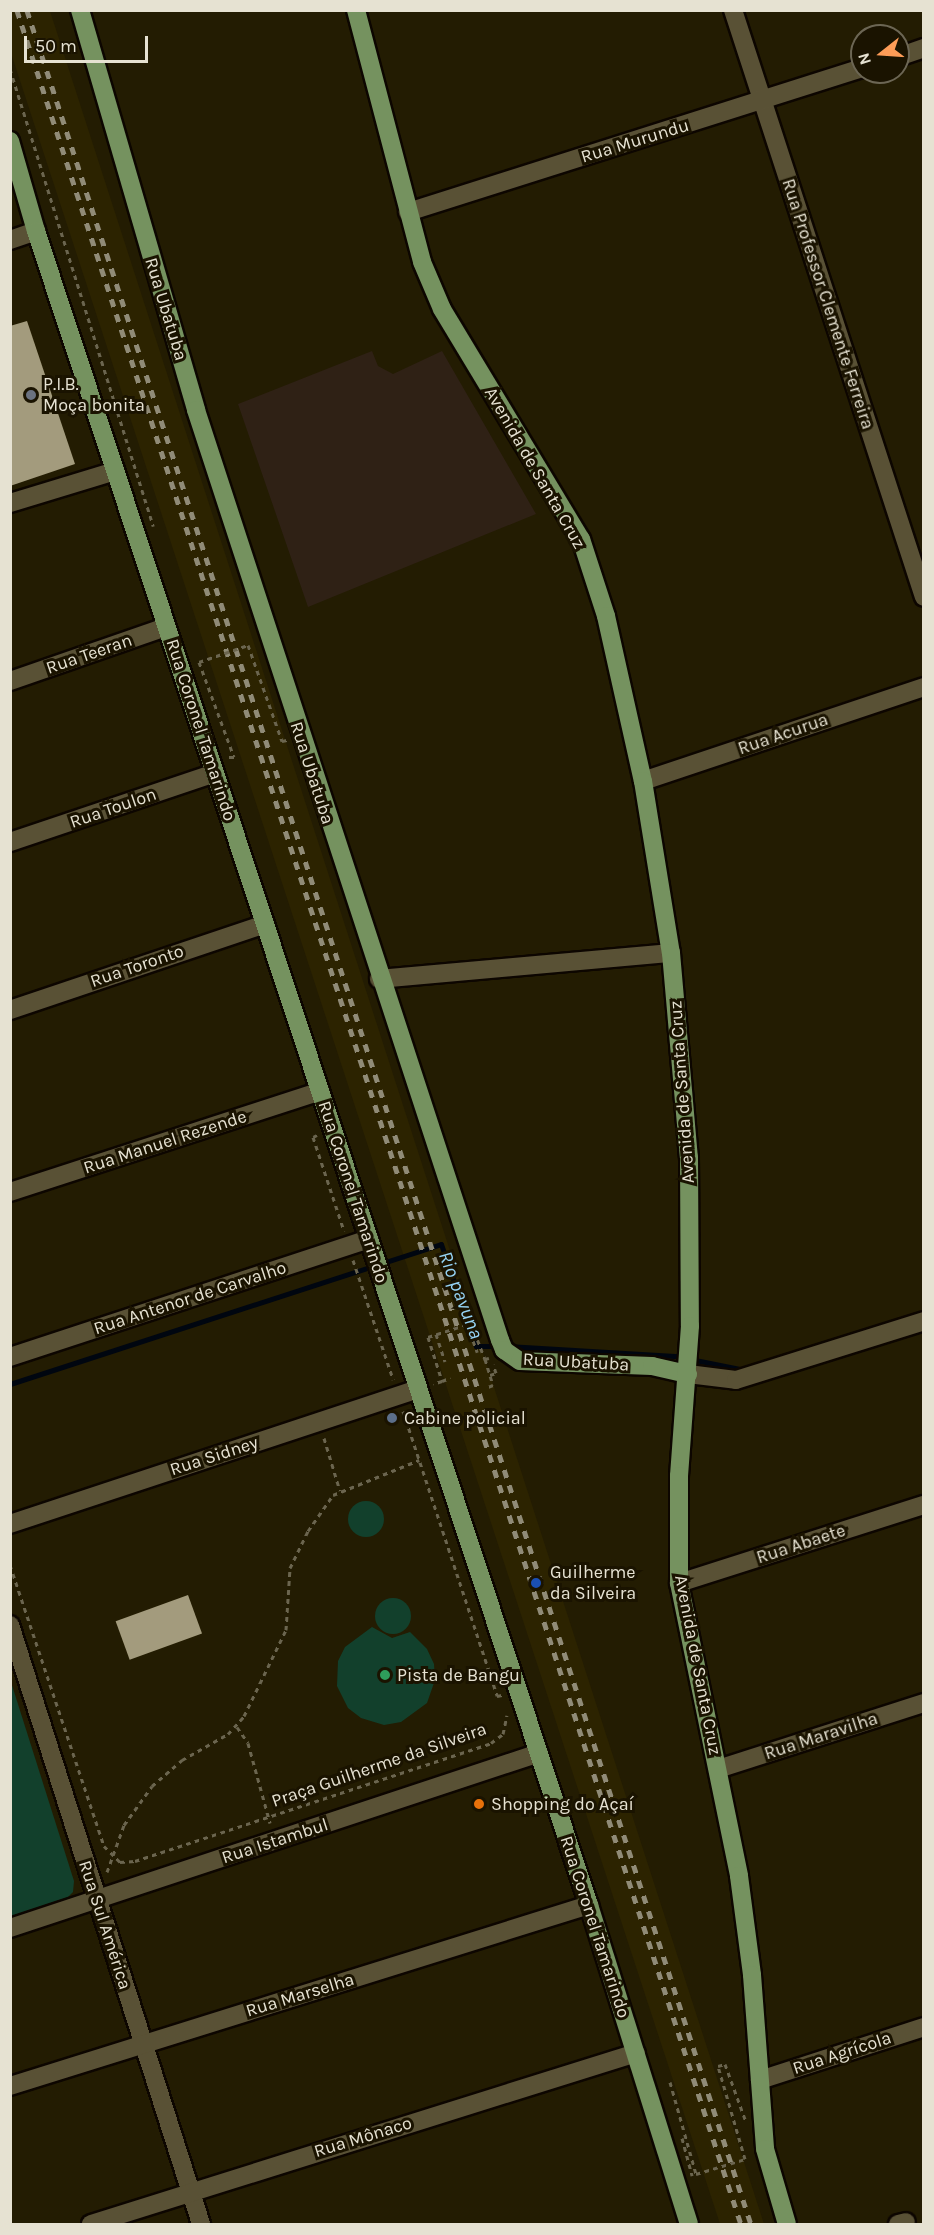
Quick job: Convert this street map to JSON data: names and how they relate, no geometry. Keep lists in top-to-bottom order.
{
  "streets": {
    "main road": ["Rua Ubatuba", "Avenida de Santa Cruz", "Rua Coronel Tamarindo"],
    "street": [
      "Rua Murundu",
      "Rua Professor Clemente Ferreira",
      "Rua Teeran",
      "Rua Acurua",
      "Rua Toulon",
      "Rua Toronto",
      "Rua Manuel Rezende",
      "Rua Antenor de Carvalho",
      "Rua Sidney",
      "Rua Abaete",
      "Rua Maravilha",
      "Rua Istambul",
      "Rua Sul América",
      "Rua Marselha",
      "Rua Agrícola",
      "Rua Mônaco"
    ],
    "path": ["Praça Guilherme da Silveira"]
  },
  "crossings": [
    ["Rua Murundu", "Rua Professor Clemente Ferreira"],
    ["Rua Murundu", "Avenida de Santa Cruz"],
    ["Rua Ubatuba", "Avenida de Santa Cruz"],
    ["Avenida de Santa Cruz", "Rua Acurua"],
    ["Avenida de Santa Cruz", "Rua Abaete"],
    ["Avenida de Santa Cruz", "Rua Maravilha"],
    ["Avenida de Santa Cruz", "Rua Agrícola"],
    ["Rua Teeran", "Rua Coronel Tamarindo"],
    ["Rua Coronel Tamarindo", "Rua Toulon"],
    ["Rua Coronel Tamarindo", "Rua Toronto"],
    ["Rua Coronel Tamarindo", "Rua Manuel Rezende"],
    ["Rua Coronel Tamarindo", "Rua Antenor de Carvalho"],
    ["Rua Coronel Tamarindo", "Rua Sidney"],
    ["Rua Coronel Tamarindo", "Rua Istambul"],
    ["Rua Coronel Tamarindo", "Rua Marselha"],
    ["Rua Coronel Tamarindo", "Rua Mônaco"],
    ["Rua Istambul", "Rua Sul América"],
    ["Rua Sul América", "Rua Marselha"],
    ["Rua Sul América", "Rua Mônaco"]
  ],
  "water": ["Rio pavuna"],
  "places": [
    "P.I.B. Moça bonita",
    "Cabine policial",
    "Guilherme da Silveira",
    "Pista de Bangu",
    "Shopping do Açaí"
  ],
  "scale_bar": "50 m",
  "north": "left"
}
